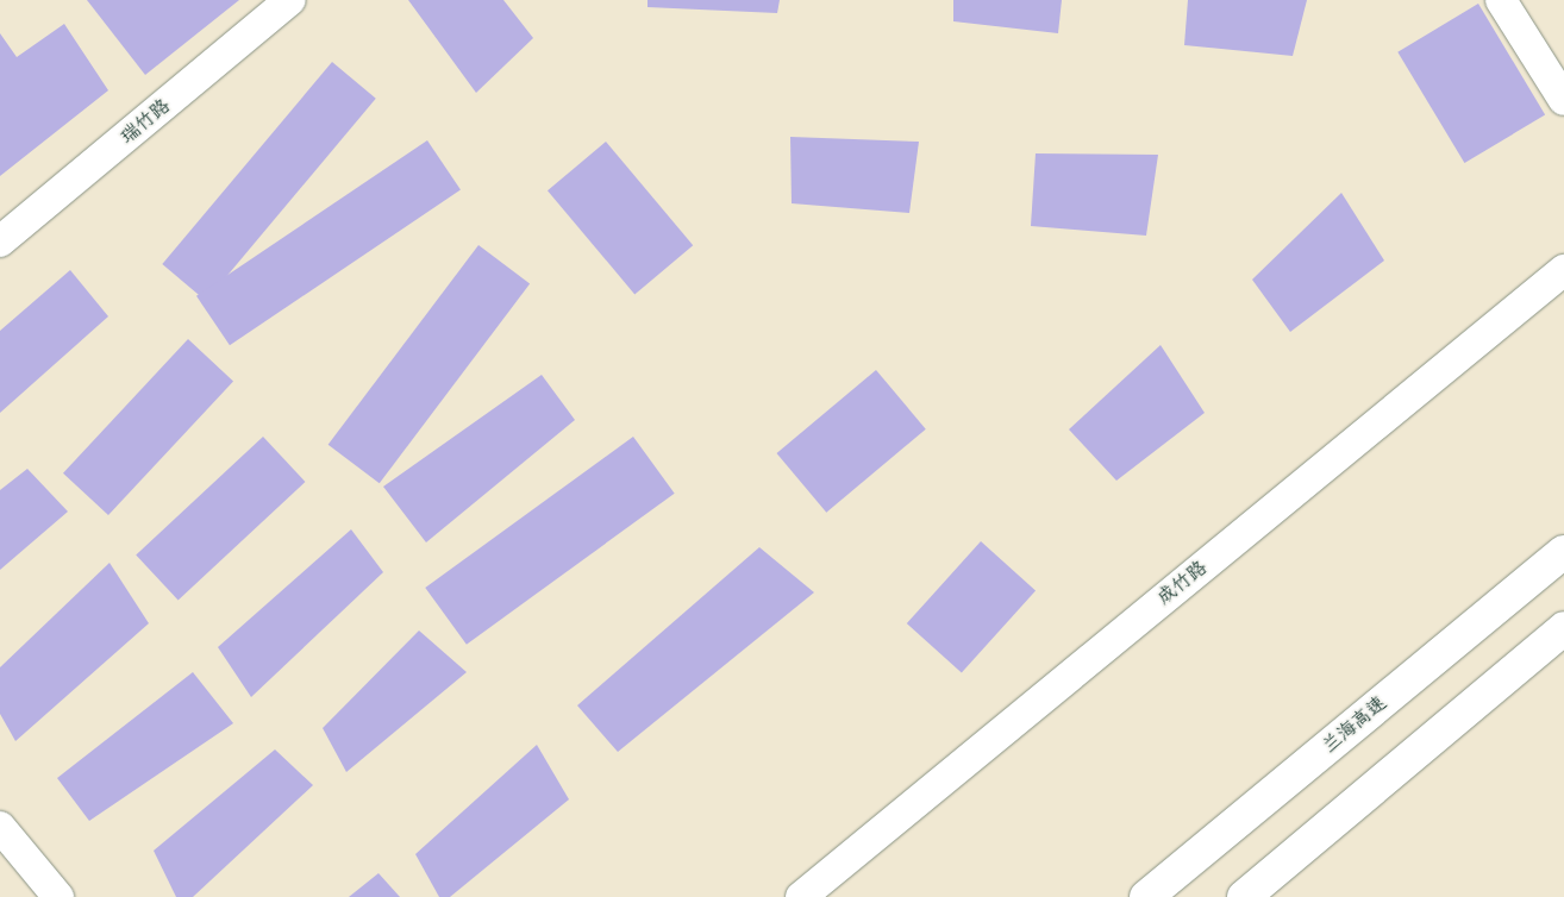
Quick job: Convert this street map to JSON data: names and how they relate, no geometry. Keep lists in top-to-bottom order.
{
  "streets": {
    "highway": ["兰海高速"],
    "street": ["瑞竹路", "成竹路"]
  }
}
